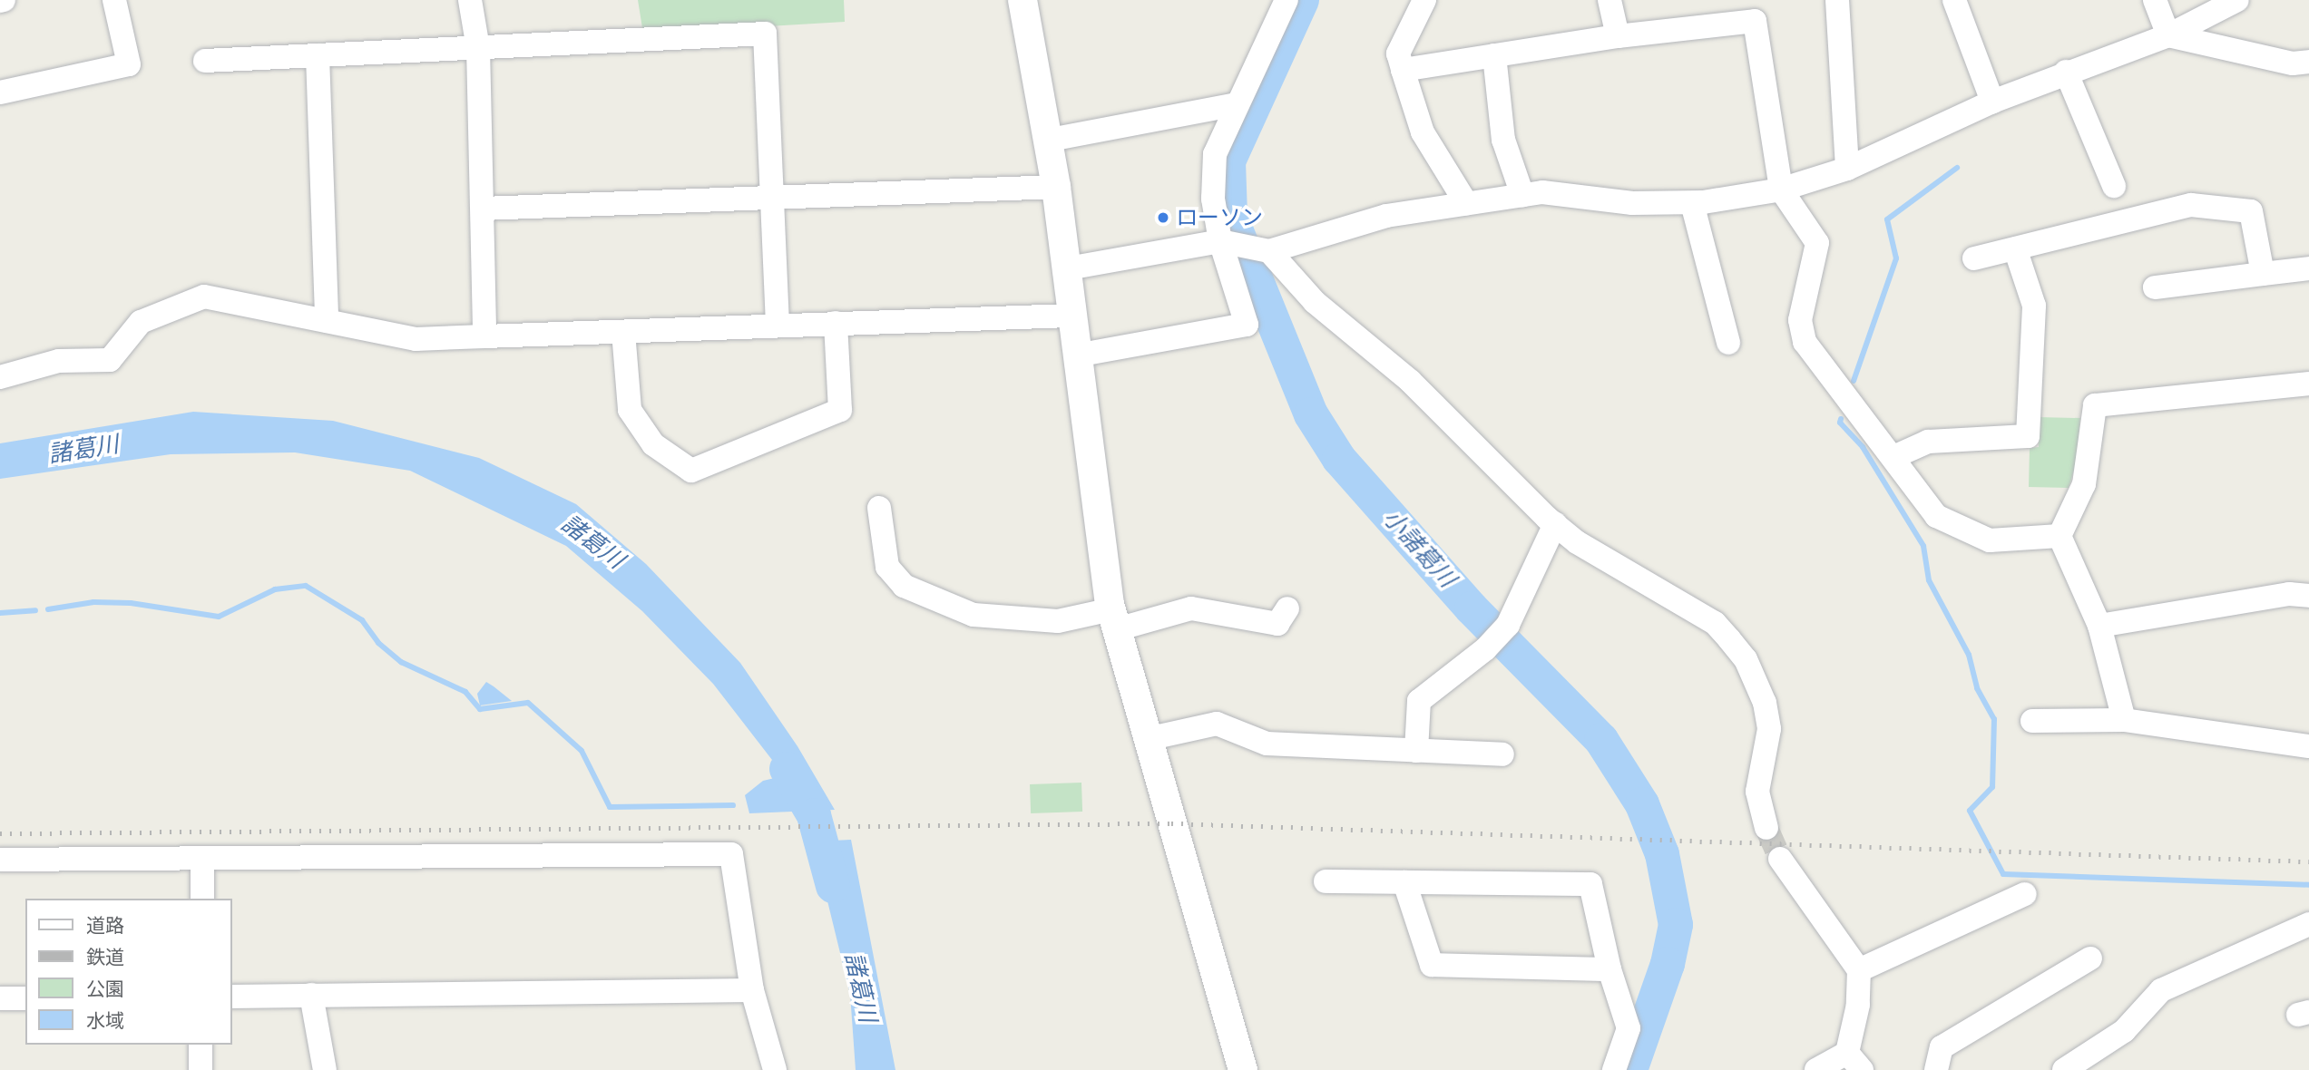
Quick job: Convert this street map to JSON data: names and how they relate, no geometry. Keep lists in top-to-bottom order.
{
  "water": ["諸葛川", "小諸葛川"],
  "places": ["ローソン"],
  "legend": [
    "道路",
    "鉄道",
    "公園",
    "水域"
  ]
}
